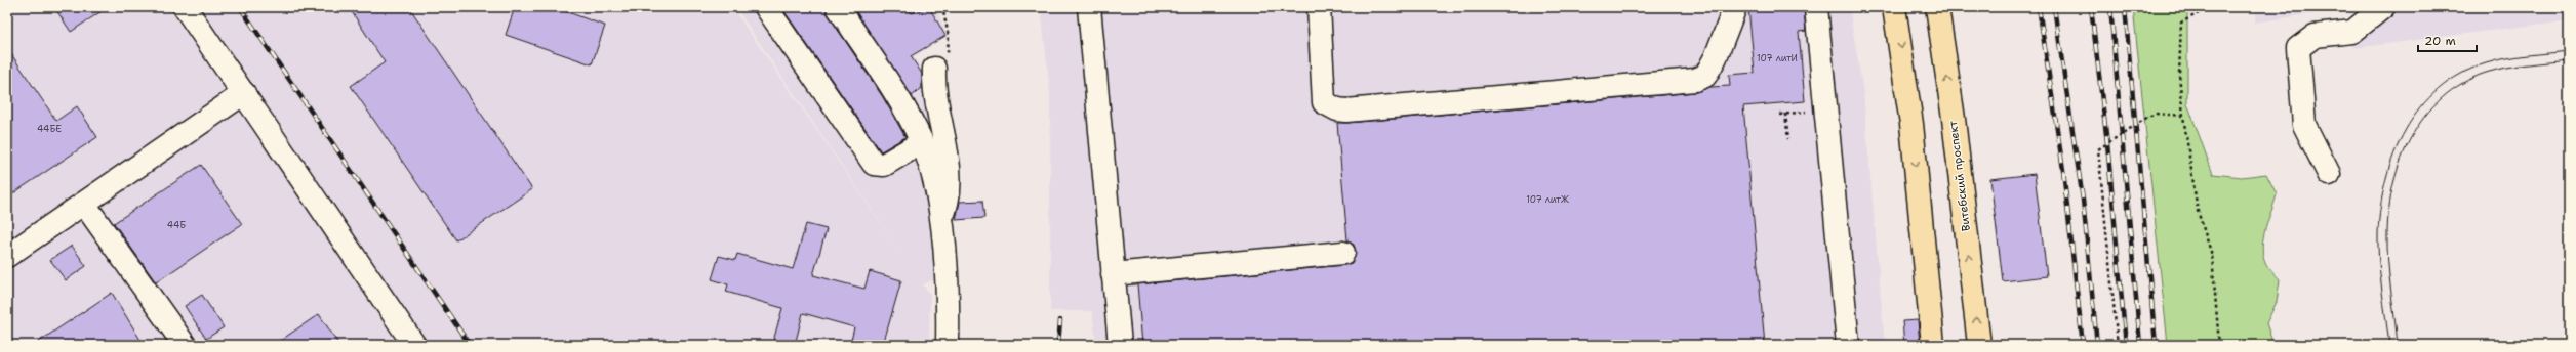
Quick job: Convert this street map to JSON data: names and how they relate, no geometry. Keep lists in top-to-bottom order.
{
  "streets": {
    "main road": ["Витебский проспект"]
  },
  "house_numbers": [
    "107 литИ",
    "44БЕ",
    "107 литЖ",
    "44Б"
  ],
  "scale_bar": "20 m"
}
